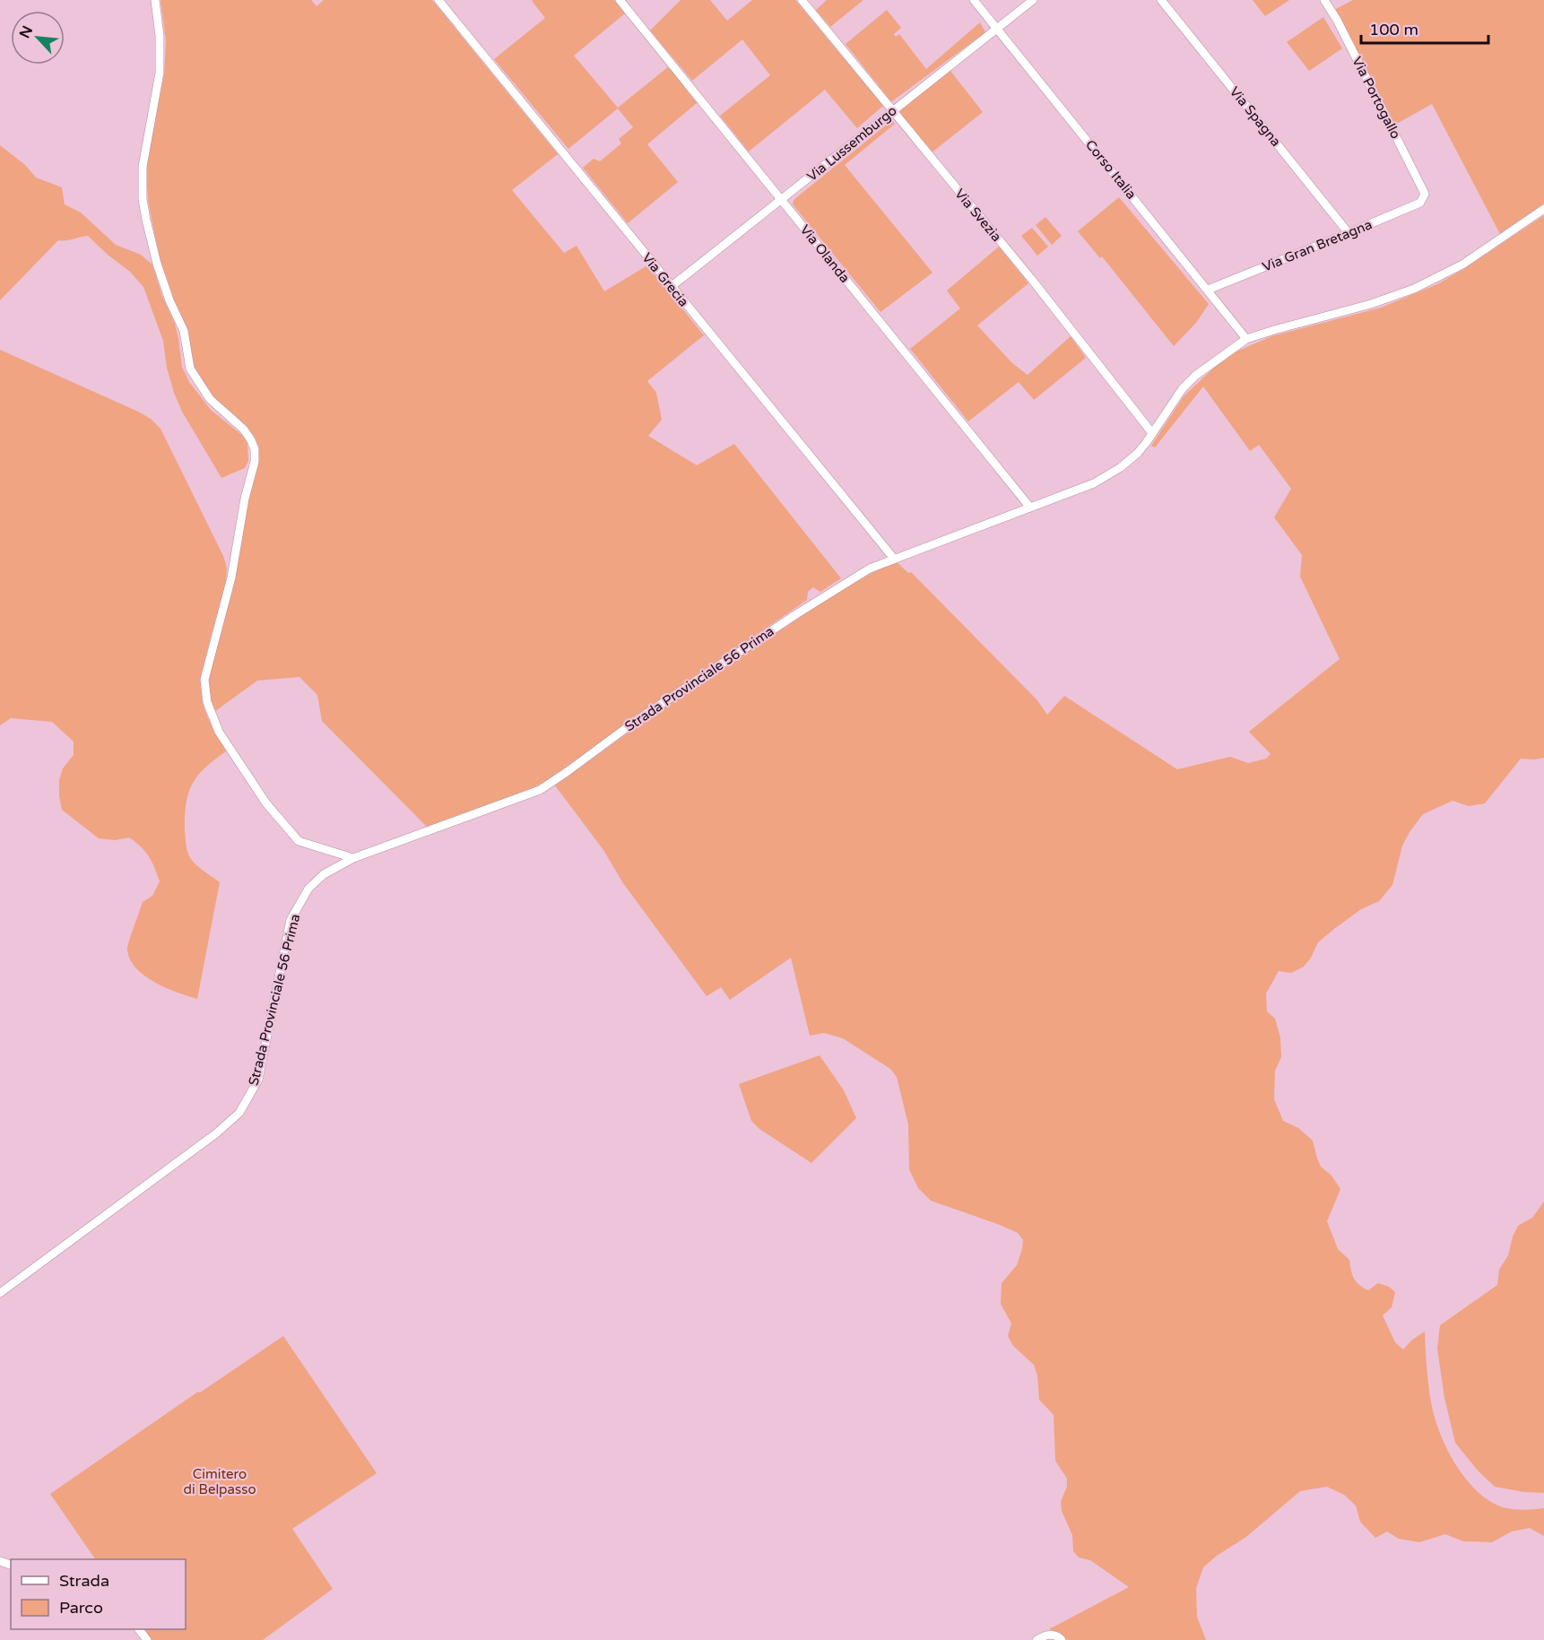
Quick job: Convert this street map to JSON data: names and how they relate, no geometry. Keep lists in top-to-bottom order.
{
  "streets": {
    "street": [
      "Via Portogallo",
      "Via Spagna",
      "Via Lussemburgo",
      "Corso Italia",
      "Via Svezia",
      "Via Gran Bretagna",
      "Via Olanda",
      "Via Grecia",
      "Strada Provinciale 56 Prima"
    ]
  },
  "crossings": [
    ["Via Portogallo", "Via Gran Bretagna"],
    ["Via Spagna", "Via Gran Bretagna"],
    ["Via Lussemburgo", "Corso Italia"],
    ["Via Lussemburgo", "Via Svezia"],
    ["Via Lussemburgo", "Via Olanda"],
    ["Via Lussemburgo", "Via Grecia"],
    ["Corso Italia", "Via Gran Bretagna"],
    ["Corso Italia", "Strada Provinciale 56 Prima"],
    ["Via Svezia", "Strada Provinciale 56 Prima"],
    ["Via Olanda", "Strada Provinciale 56 Prima"],
    ["Via Grecia", "Strada Provinciale 56 Prima"]
  ],
  "parks": ["Cimitero di Belpasso"],
  "legend": ["Strada", "Parco"],
  "scale_bar": "100 m",
  "north": "top left"
}
